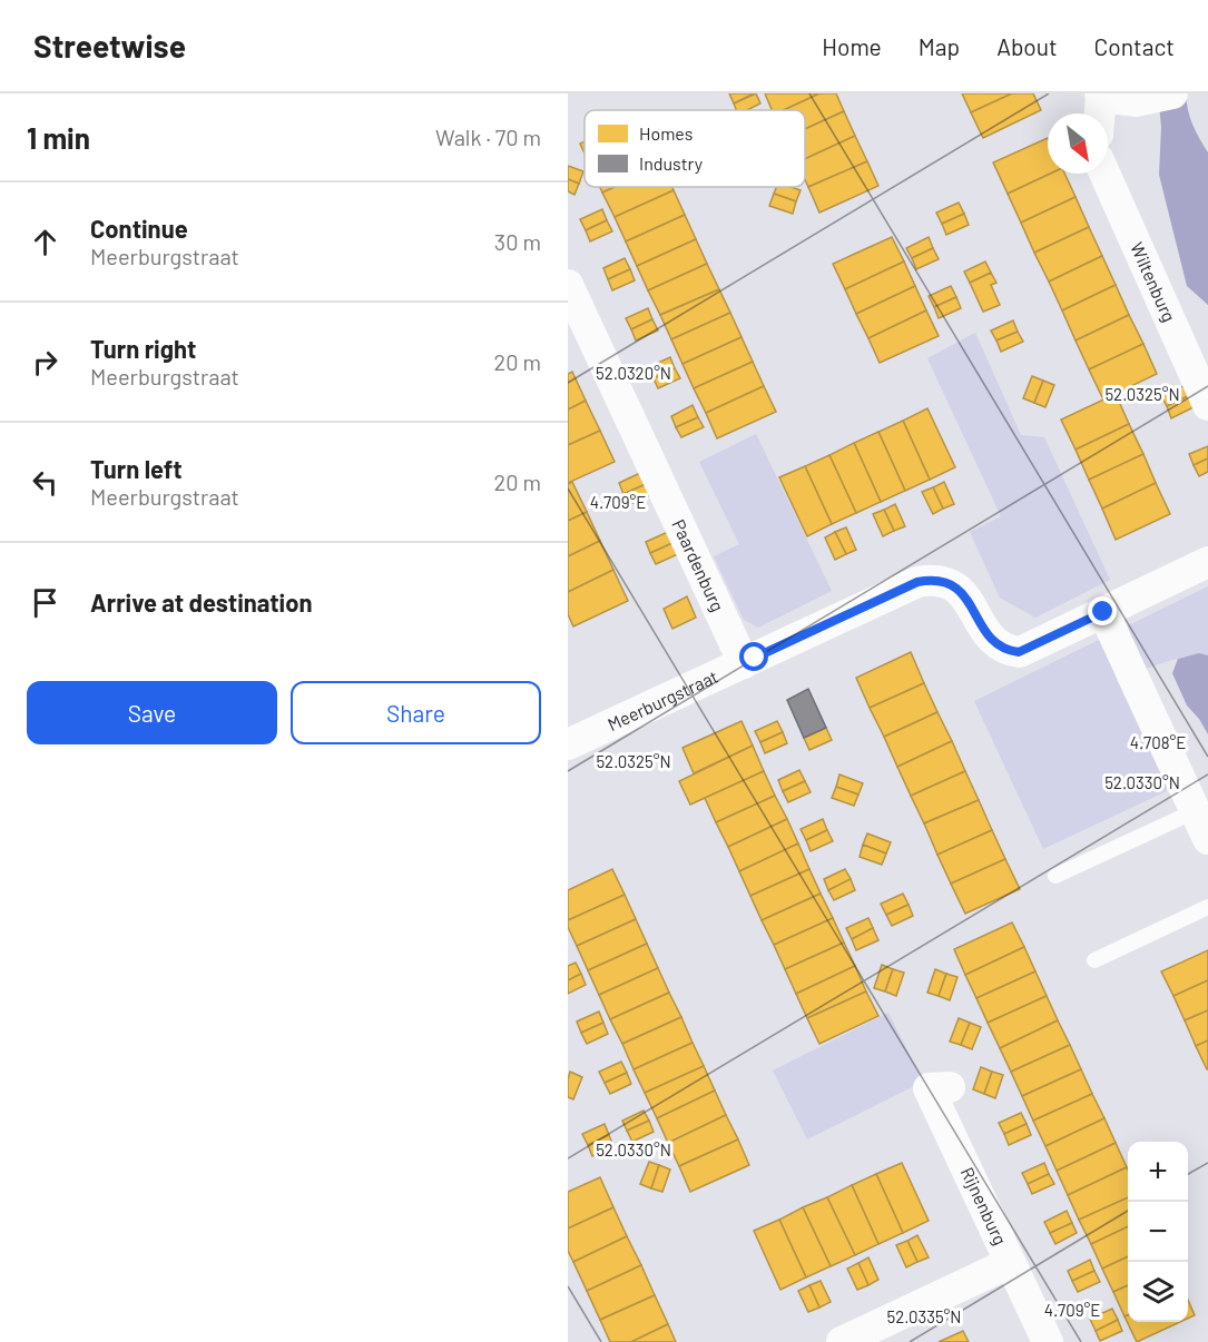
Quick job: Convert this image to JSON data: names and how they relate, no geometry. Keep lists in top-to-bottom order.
{
  "streets": {
    "street": [
      "Wiltenburg",
      "Paardenburg",
      "Meerburgstraat",
      "Rijnenburg"
    ]
  },
  "crossings": [
    ["Paardenburg", "Meerburgstraat"]
  ],
  "legend": ["Homes", "Industry"],
  "north": "bottom right",
  "page": {
    "header": "Streetwise",
    "nav": [
      "Home",
      "Map",
      "About",
      "Contact"
    ],
    "heading": ["1 min", "Walk · 70 m"],
    "list": [
      ["Continue", "Meerburgstraat", "30 m"],
      ["Turn right", "Meerburgstraat", "20 m"],
      ["Turn left", "Meerburgstraat", "20 m"],
      "Arrive at destination"
    ],
    "buttons": ["Save", "Share"],
    "map_buttons": ["+", "−"]
  },
  "coordinates": [
    "52.0320°N",
    "52.0325°N",
    "4.709°E",
    "4.708°E",
    "52.0330°N",
    "52.0335°N"
  ]
}
